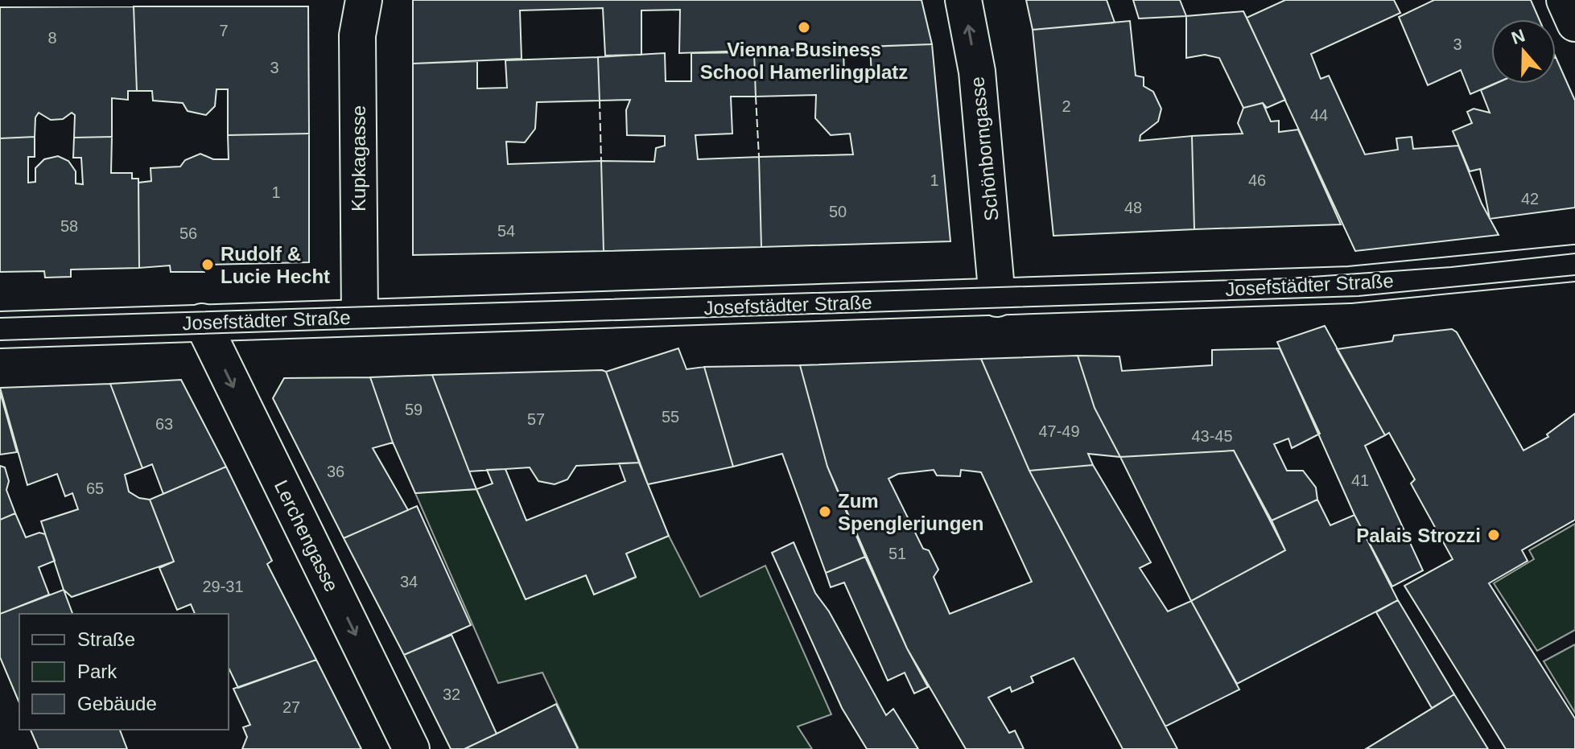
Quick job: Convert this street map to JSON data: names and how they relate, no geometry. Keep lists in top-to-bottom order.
{
  "streets": {
    "street": [
      "Schönborngasse",
      "Kupkagasse",
      "Josefstädter Straße",
      "Lerchengasse"
    ]
  },
  "crossings": [
    ["Schönborngasse", "Josefstädter Straße"],
    ["Kupkagasse", "Josefstädter Straße"],
    ["Josefstädter Straße", "Lerchengasse"]
  ],
  "one_way": ["Schönborngasse", "Lerchengasse"],
  "places": [
    "Vienna Business School Hamerlingplatz",
    "Rudolf & Lucie Hecht",
    "Zum Spenglerjungen",
    "Palais Strozzi"
  ],
  "house_numbers": [
    "7",
    "8",
    "3",
    "3",
    "2",
    "44",
    "1",
    "46",
    "1",
    "42",
    "48",
    "50",
    "58",
    "54",
    "56",
    "59",
    "55",
    "57",
    "63",
    "47-49",
    "43-45",
    "36",
    "41",
    "65",
    "51",
    "34",
    "29-31",
    "32",
    "27"
  ],
  "legend": ["Straße", "Park", "Gebäude"],
  "north": "top"
}
